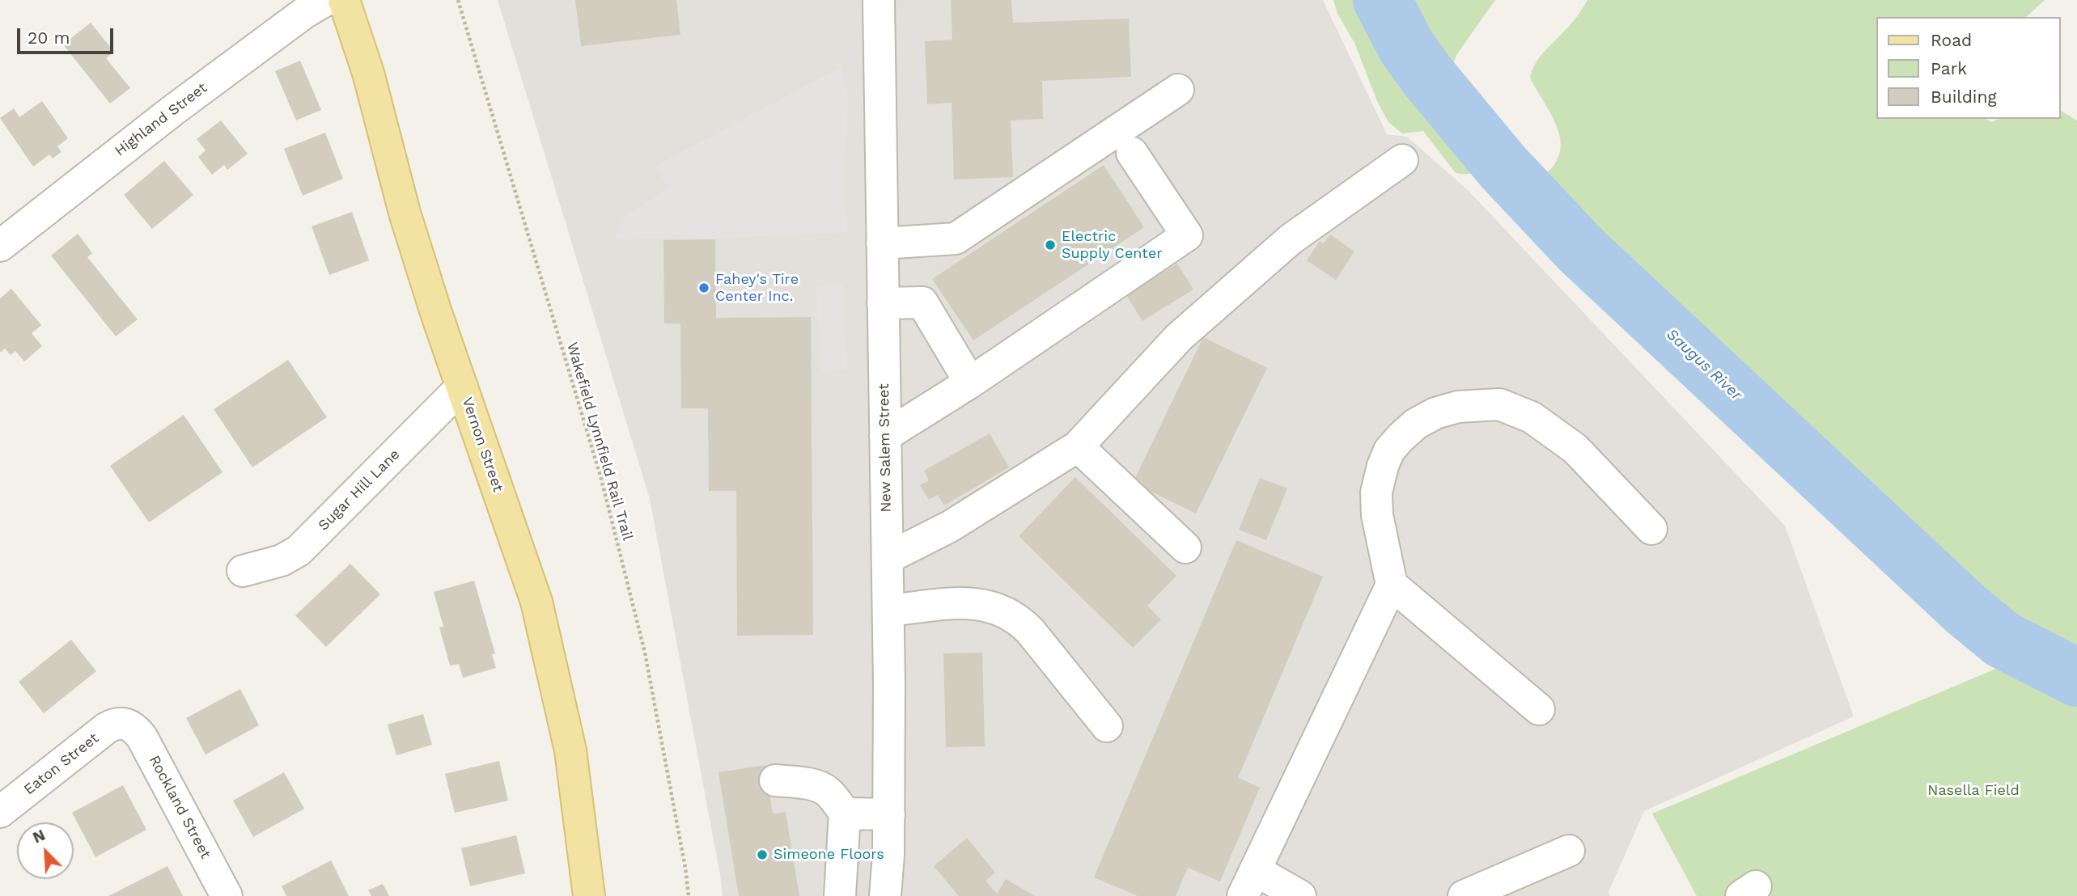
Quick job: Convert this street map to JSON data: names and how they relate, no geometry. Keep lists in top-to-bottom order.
{
  "streets": {
    "main road": ["Vernon Street"],
    "street": [
      "Highland Street",
      "New Salem Street",
      "Sugar Hill Lane",
      "Eaton Street",
      "Rockland Street"
    ],
    "path": ["Wakefield Lynnfield Rail Trail"]
  },
  "crossings": [
    ["Vernon Street", "Sugar Hill Lane"],
    ["Eaton Street", "Rockland Street"]
  ],
  "water": ["Saugus River"],
  "parks": ["Nasella Field"],
  "places": ["Electric Supply Center", "Fahey's Tire Center Inc.", "Simeone Floors"],
  "legend": ["Road", "Park", "Building"],
  "scale_bar": "20 m",
  "north": "top left"
}
